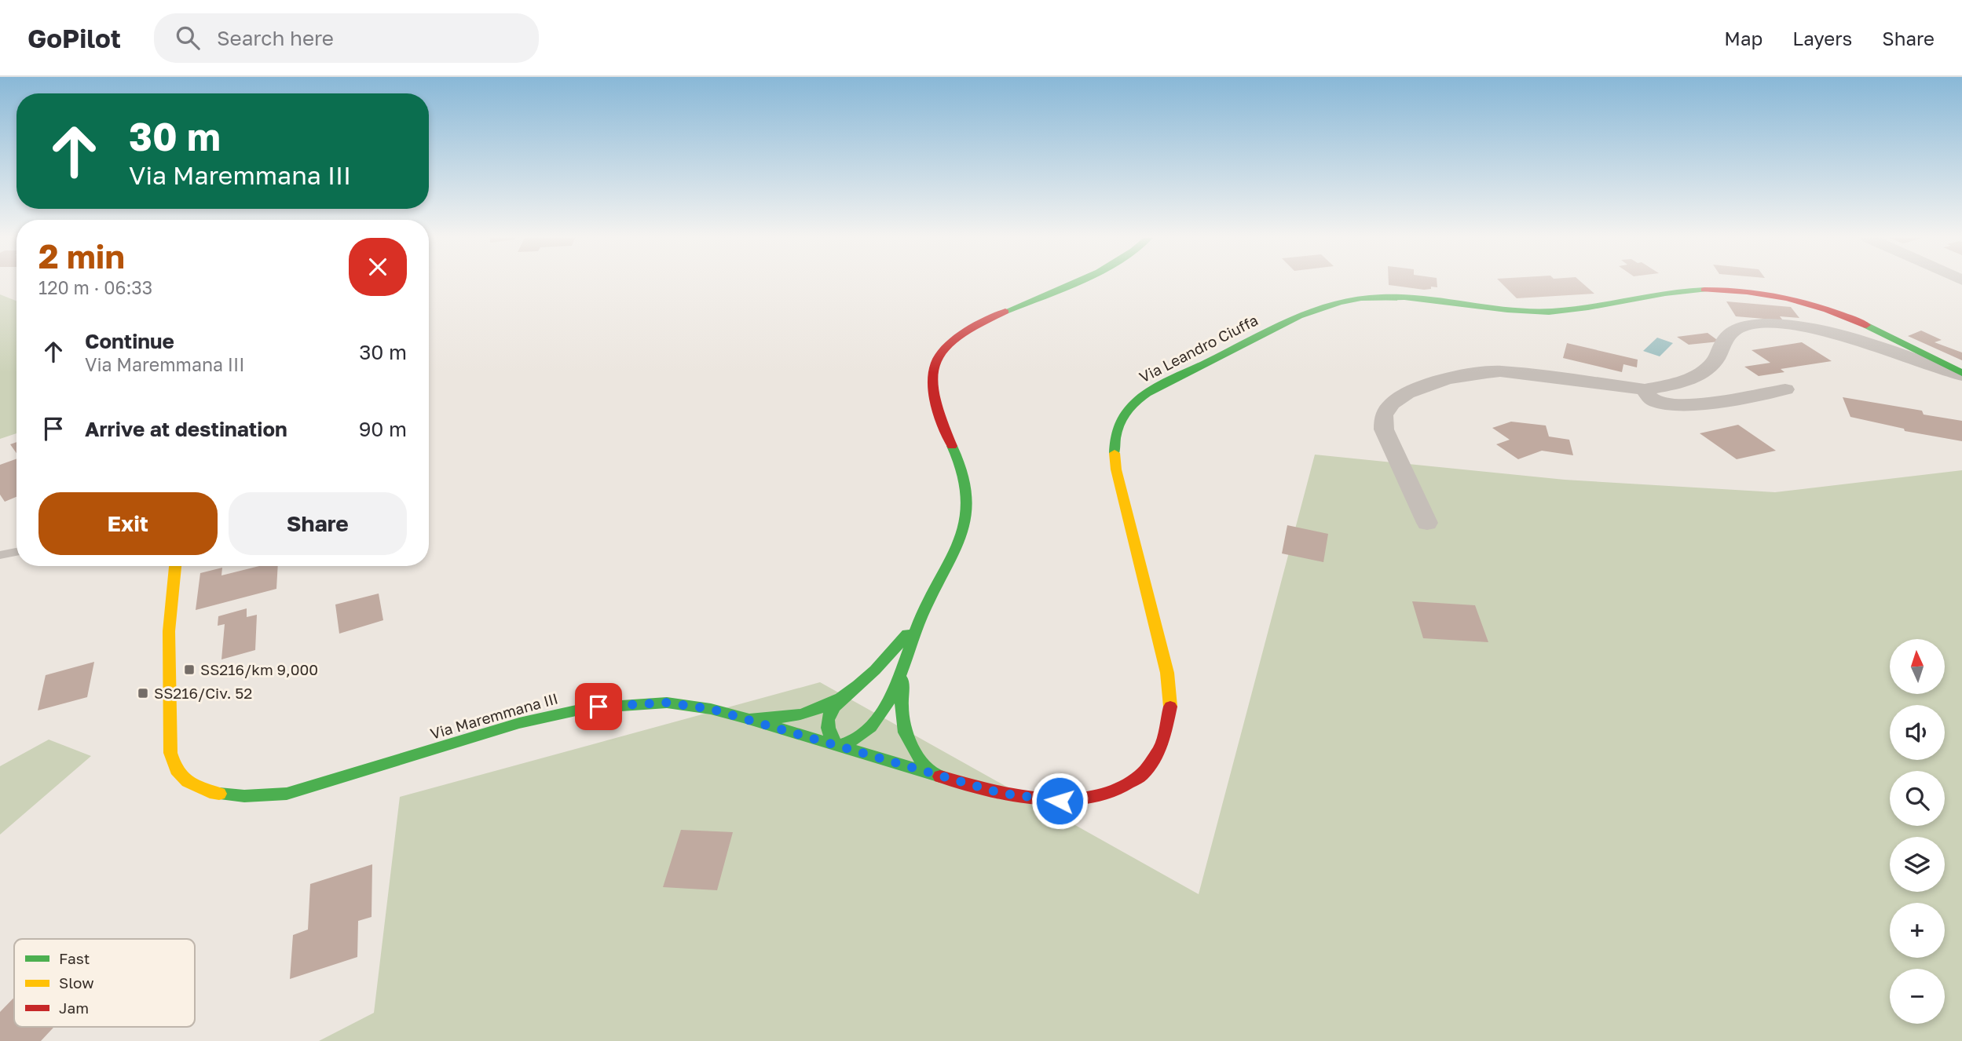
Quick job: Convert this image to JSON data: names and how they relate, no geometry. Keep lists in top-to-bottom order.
{
  "streets": {
    "main road": ["Via Leandro Ciuffa", "Via Maremmana III"]
  },
  "crossings": [
    ["Via Leandro Ciuffa", "Via Maremmana III"]
  ],
  "places": {
    "transit": ["SS216/km 9,000", "SS216/Civ. 52"]
  },
  "legend": ["Fast", "Slow", "Jam"],
  "north": "top",
  "page": {
    "header": "GoPilot",
    "search": "Search here",
    "nav": ["Map", "Layers", "Share"],
    "turn": ["30 m", "Via Maremmana III"],
    "heading": ["2 min", "120 m · 06:33"],
    "list": [
      {
        "name": "Continue",
        "note": "Via Maremmana III",
        "value": "30 m"
      },
      {
        "name": "Arrive at destination",
        "value": "90 m"
      }
    ],
    "buttons": ["Exit", "Share"],
    "map_buttons": ["+", "−"]
  }
}
